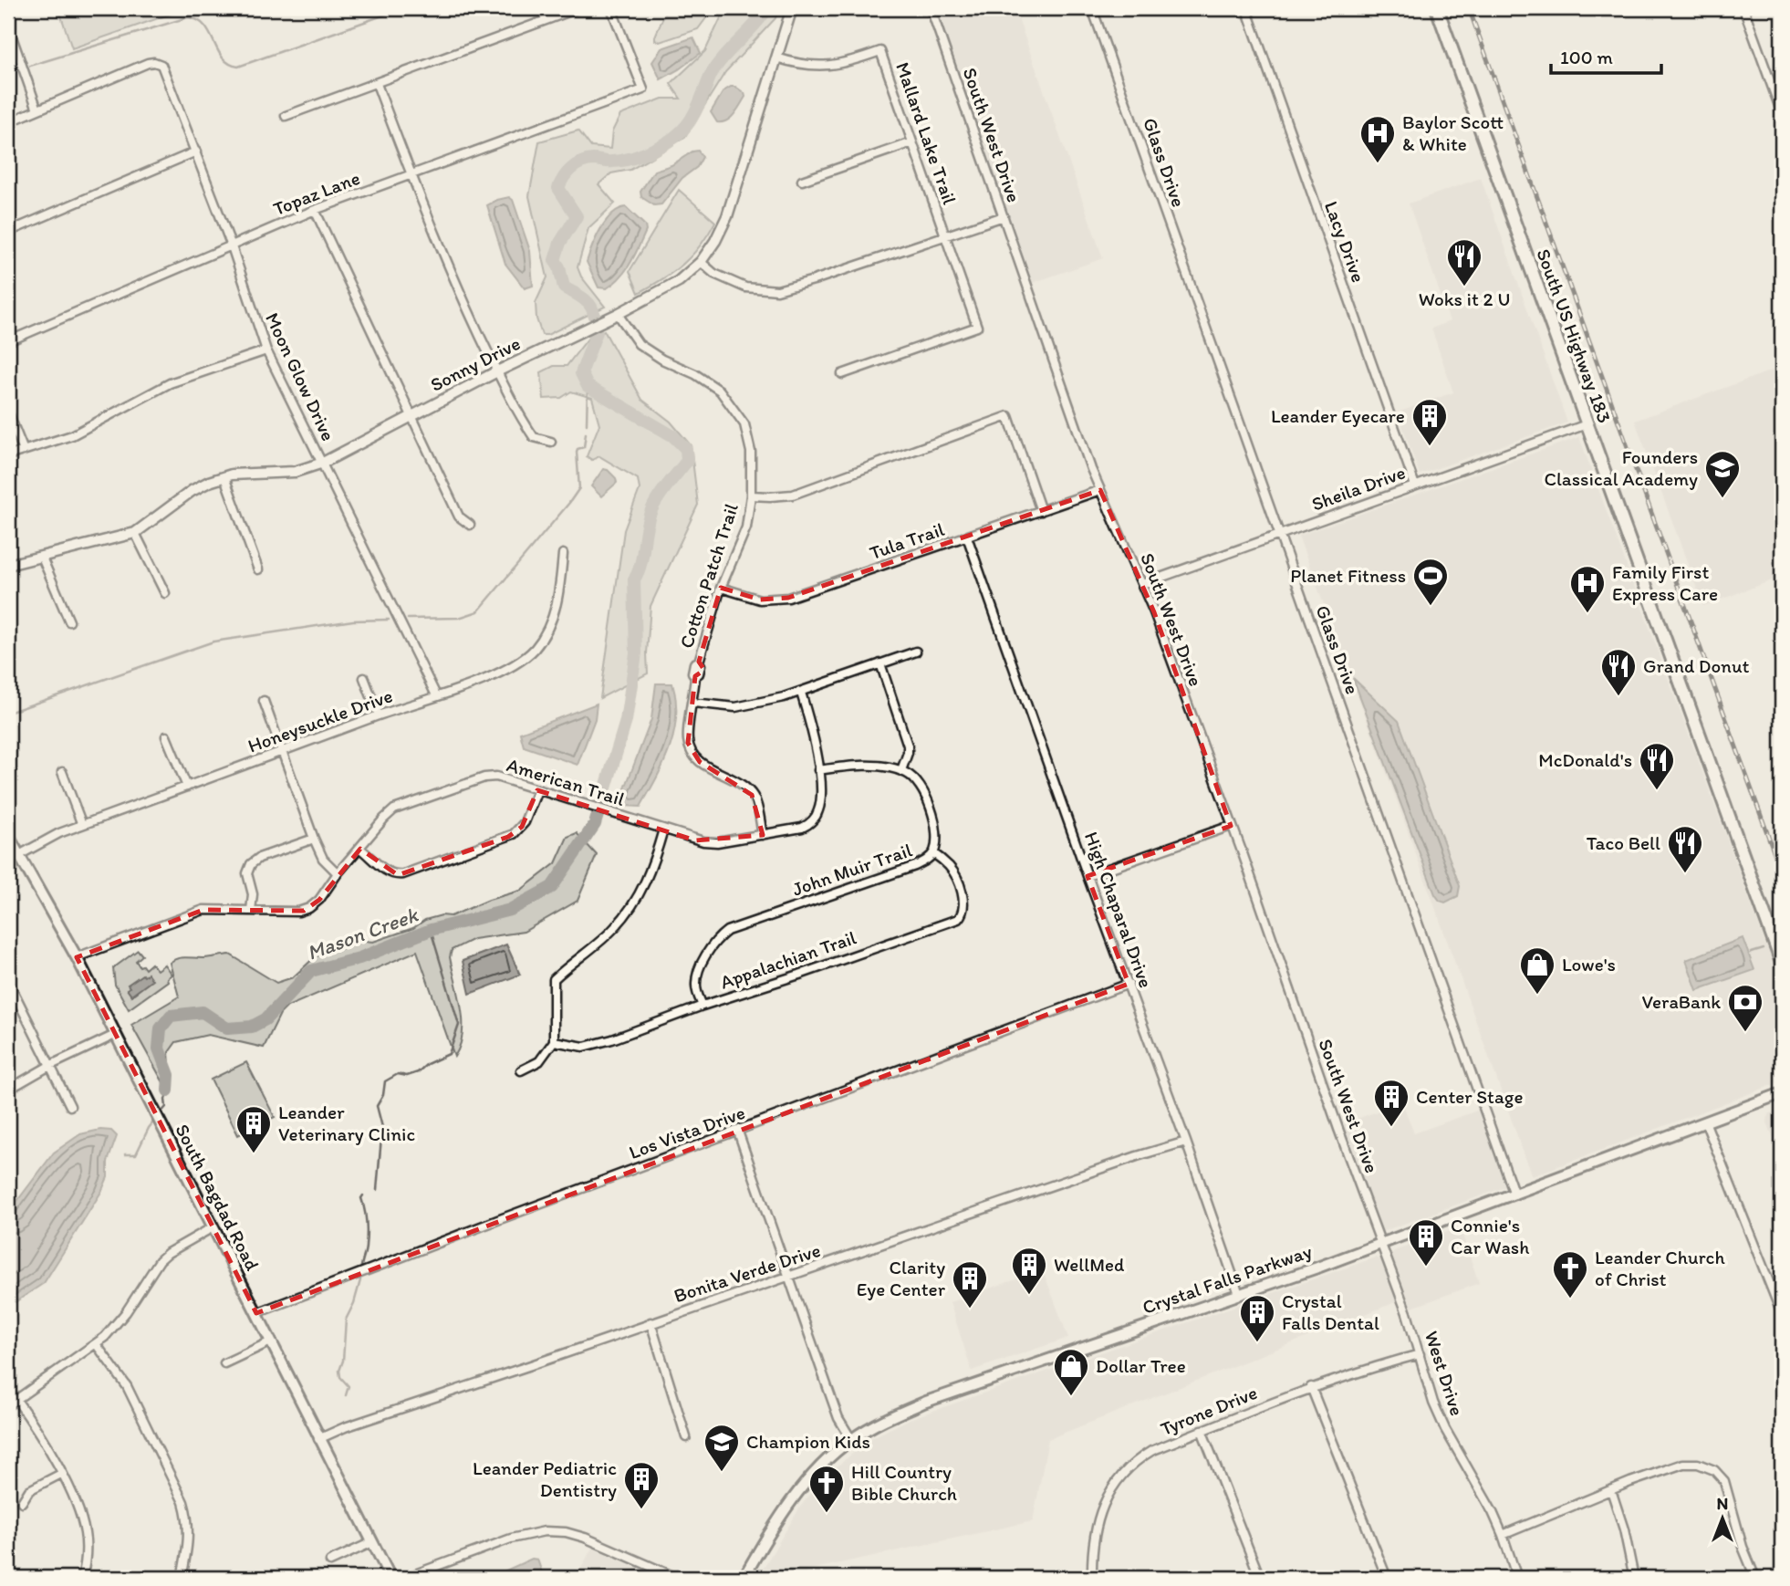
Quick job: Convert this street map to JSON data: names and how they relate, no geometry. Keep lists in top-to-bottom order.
{
  "streets": {
    "main road": ["South US Highway 183", "South Bagdad Road", "Crystal Falls Parkway"],
    "street": [
      "Mallard Lake Trail",
      "South West Drive",
      "Glass Drive",
      "Topaz Lane",
      "Lacy Drive",
      "Sonny Drive",
      "Moon Glow Drive",
      "Sheila Drive",
      "Tula Trail",
      "Cotton Patch Trail",
      "Honeysuckle Drive",
      "American Trail",
      "John Muir Trail",
      "High Chaparal Drive",
      "Appalachian Trail",
      "Los Vista Drive",
      "Bonita Verde Drive",
      "West Drive",
      "Tyrone Drive"
    ]
  },
  "crossings": [
    ["Mallard Lake Trail", "Sonny Drive"],
    ["South West Drive", "Sheila Drive"],
    ["South West Drive", "Tula Trail"],
    ["South West Drive", "Crystal Falls Parkway"],
    ["South West Drive", "West Drive"],
    ["Glass Drive", "Sheila Drive"],
    ["Glass Drive", "Crystal Falls Parkway"],
    ["Topaz Lane", "Moon Glow Drive"],
    ["Lacy Drive", "Sheila Drive"],
    ["South US Highway 183", "Sheila Drive"],
    ["Sonny Drive", "Moon Glow Drive"],
    ["Sonny Drive", "Cotton Patch Trail"],
    ["Moon Glow Drive", "Honeysuckle Drive"],
    ["Tula Trail", "Cotton Patch Trail"],
    ["Tula Trail", "High Chaparal Drive"],
    ["Cotton Patch Trail", "American Trail"],
    ["Honeysuckle Drive", "South Bagdad Road"],
    ["American Trail", "South Bagdad Road"],
    ["John Muir Trail", "Appalachian Trail"],
    ["High Chaparal Drive", "Los Vista Drive"],
    ["High Chaparal Drive", "Bonita Verde Drive"],
    ["High Chaparal Drive", "Crystal Falls Parkway"],
    ["Los Vista Drive", "South Bagdad Road"],
    ["South Bagdad Road", "Bonita Verde Drive"],
    ["Crystal Falls Parkway", "West Drive"],
    ["West Drive", "Tyrone Drive"]
  ],
  "water": ["Mason Creek"],
  "places": {
    "hospital": ["Baylor Scott & White", "Family First Express Care"],
    "restaurant": [
      "Woks it 2 U",
      "Grand Donut",
      "McDonald's",
      "Taco Bell"
    ],
    "building": [
      "Leander Eyecare",
      "Center Stage",
      "Leander Veterinary Clinic",
      "Connie's Car Wash",
      "WellMed",
      "Clarity Eye Center",
      "Crystal Falls Dental",
      "Leander Pediatric Dentistry"
    ],
    "school or university": ["Founders Classical Academy", "Champion Kids"],
    "sports": ["Planet Fitness"],
    "shop": ["Lowe's", "Dollar Tree"],
    "bank": ["VeraBank"],
    "church": ["Leander Church of Christ", "Hill Country Bible Church"]
  },
  "scale_bar": "100 m",
  "north": "top"
}
